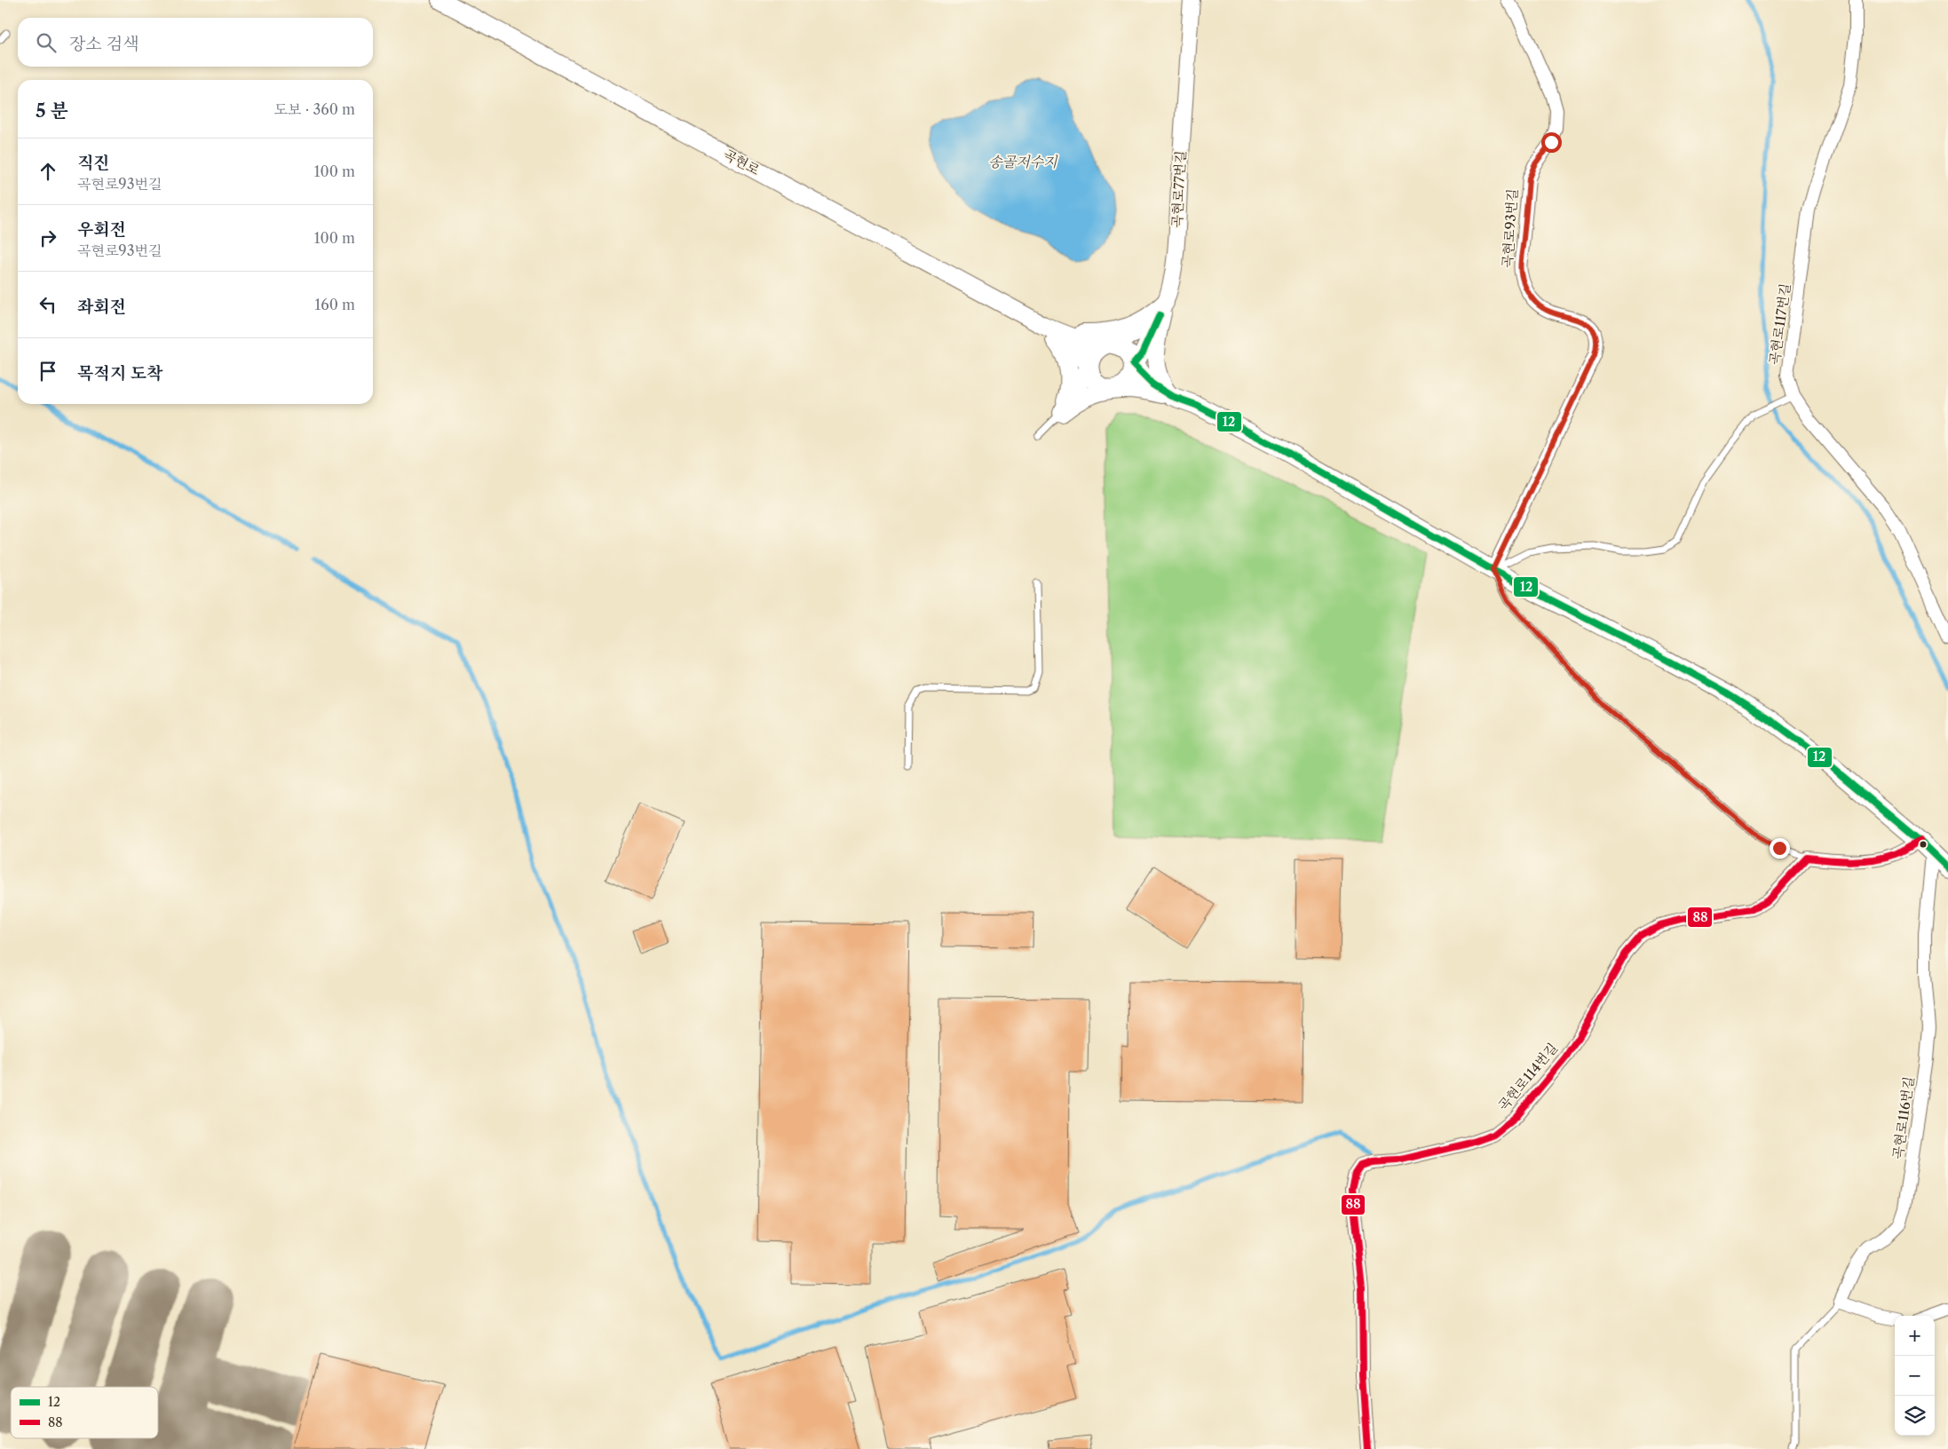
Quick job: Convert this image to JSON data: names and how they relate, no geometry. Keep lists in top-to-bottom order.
{
  "streets": {
    "main road": ["곡현로"],
    "street": [
      "곡현로77번길",
      "곡현로93번길",
      "곡현로117번길",
      "곡현로114번길",
      "곡현로116번길"
    ]
  },
  "water": ["송골저수지"],
  "lines": ["transit line 12", "transit line 88"],
  "legend": ["12", "88"],
  "page": {
    "search": "장소 검색",
    "heading": ["5 분", "도보 · 360 m"],
    "list": [
      ["직진", "곡현로93번길", "100 m"],
      ["우회전", "곡현로93번길", "100 m"],
      ["좌회전", "160 m"],
      "목적지 도착"
    ],
    "map_buttons": ["+", "−"]
  }
}
